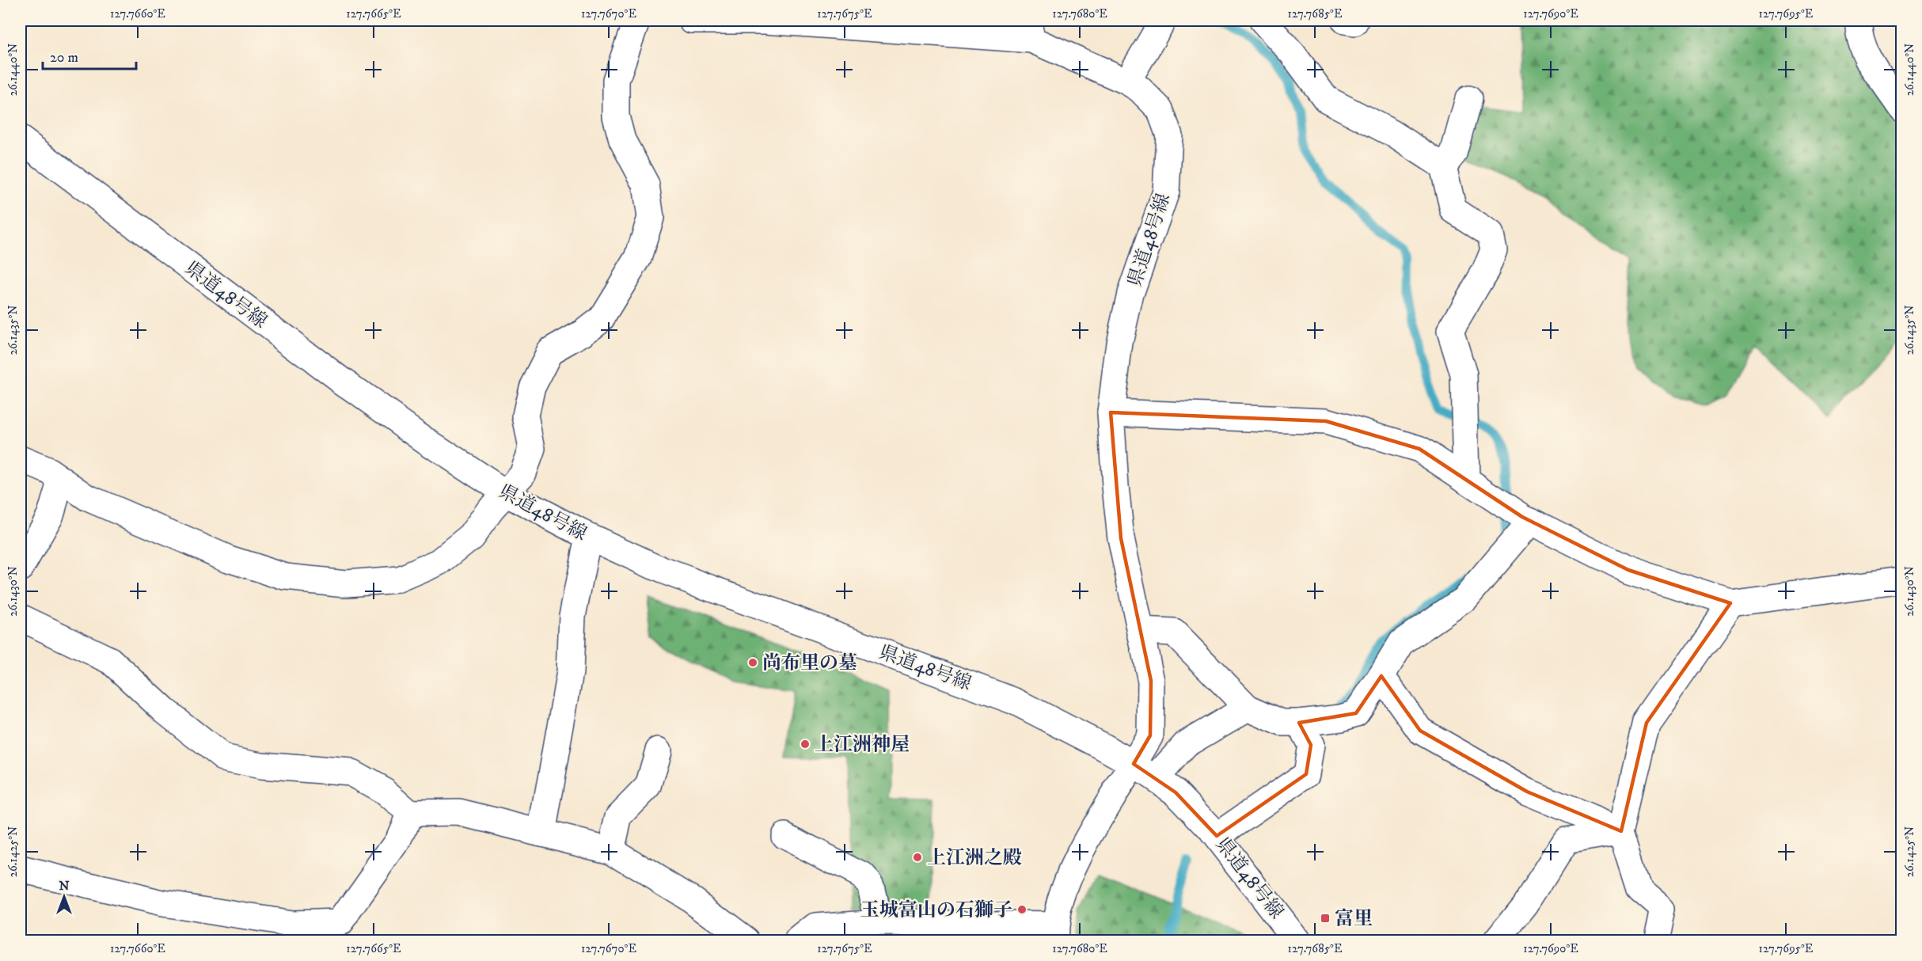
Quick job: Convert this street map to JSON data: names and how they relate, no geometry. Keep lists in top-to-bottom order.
{
  "streets": {
    "street": ["県道48号線"]
  },
  "places": {
    "other": [
      "尚布里の墓",
      "上江洲神屋",
      "上江洲之殿",
      "玉城富山の石獅子"
    ],
    "transit": ["富里"]
  },
  "scale_bar": "20 m",
  "north": "top",
  "coordinates": [
    "127.7660°E",
    "127.7665°E",
    "127.7670°E",
    "127.7675°E",
    "127.7680°E",
    "127.7685°E",
    "127.7690°E",
    "127.7695°E",
    "26.1440°N",
    "26.1435°N",
    "26.1430°N",
    "26.1425°N"
  ]
}
